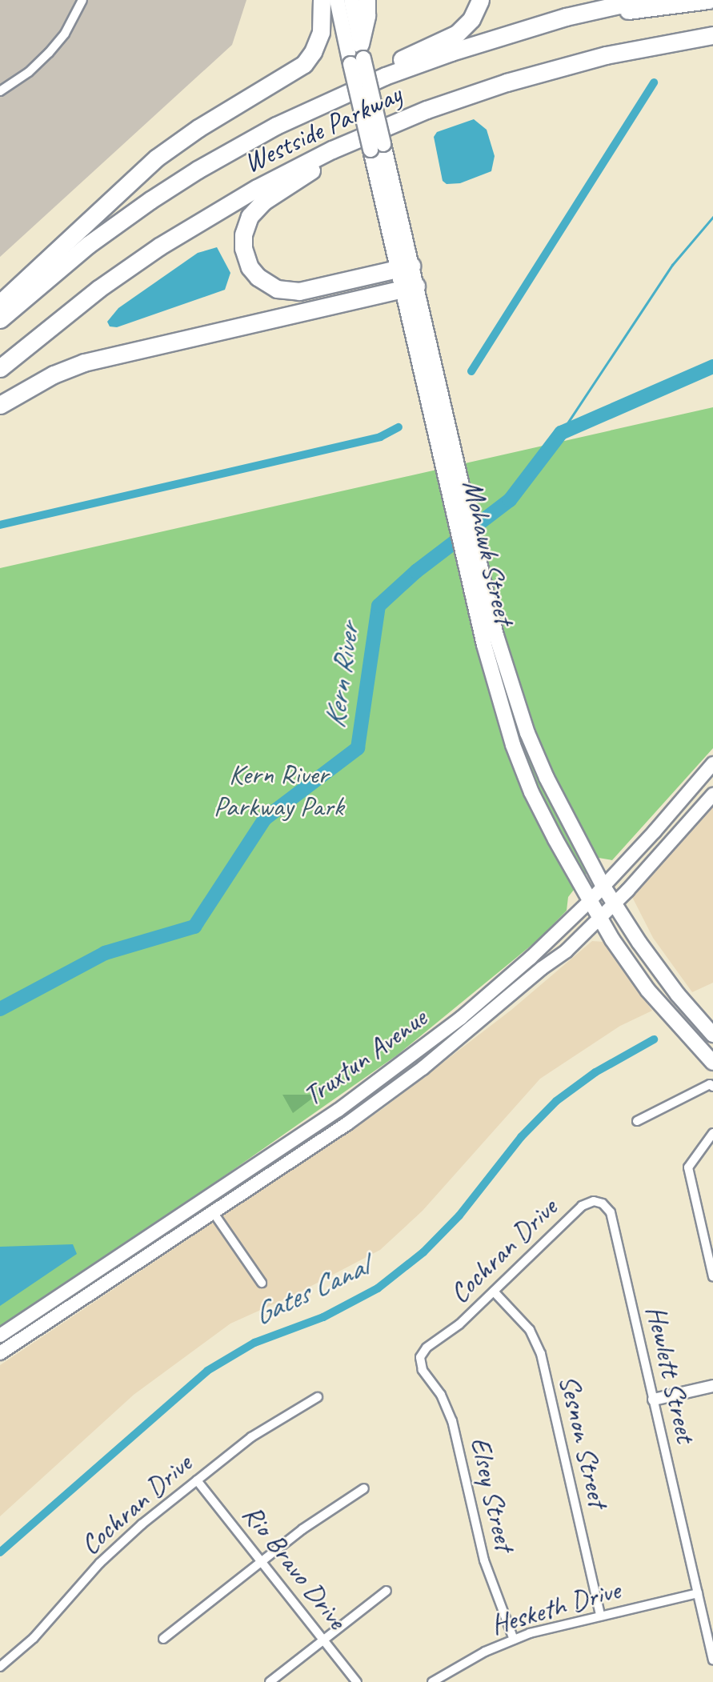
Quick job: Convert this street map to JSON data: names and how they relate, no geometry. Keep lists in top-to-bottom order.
{
  "streets": {
    "highway": ["Westside Parkway"],
    "main road": ["Mohawk Street", "Truxtun Avenue"],
    "street": [
      "Cochran Drive",
      "Hewlett Street",
      "Sesnon Street",
      "Elsey Street",
      "Rio Bravo Drive",
      "Hesketh Drive"
    ]
  },
  "crossings": [
    ["Mohawk Street", "Truxtun Avenue"],
    ["Cochran Drive", "Hewlett Street"],
    ["Cochran Drive", "Sesnon Street"],
    ["Cochran Drive", "Elsey Street"],
    ["Cochran Drive", "Rio Bravo Drive"],
    ["Hewlett Street", "Hesketh Drive"],
    ["Sesnon Street", "Hesketh Drive"],
    ["Elsey Street", "Hesketh Drive"]
  ],
  "water": ["Kern River", "Gates Canal"],
  "parks": ["Kern River Parkway Park"]
}
